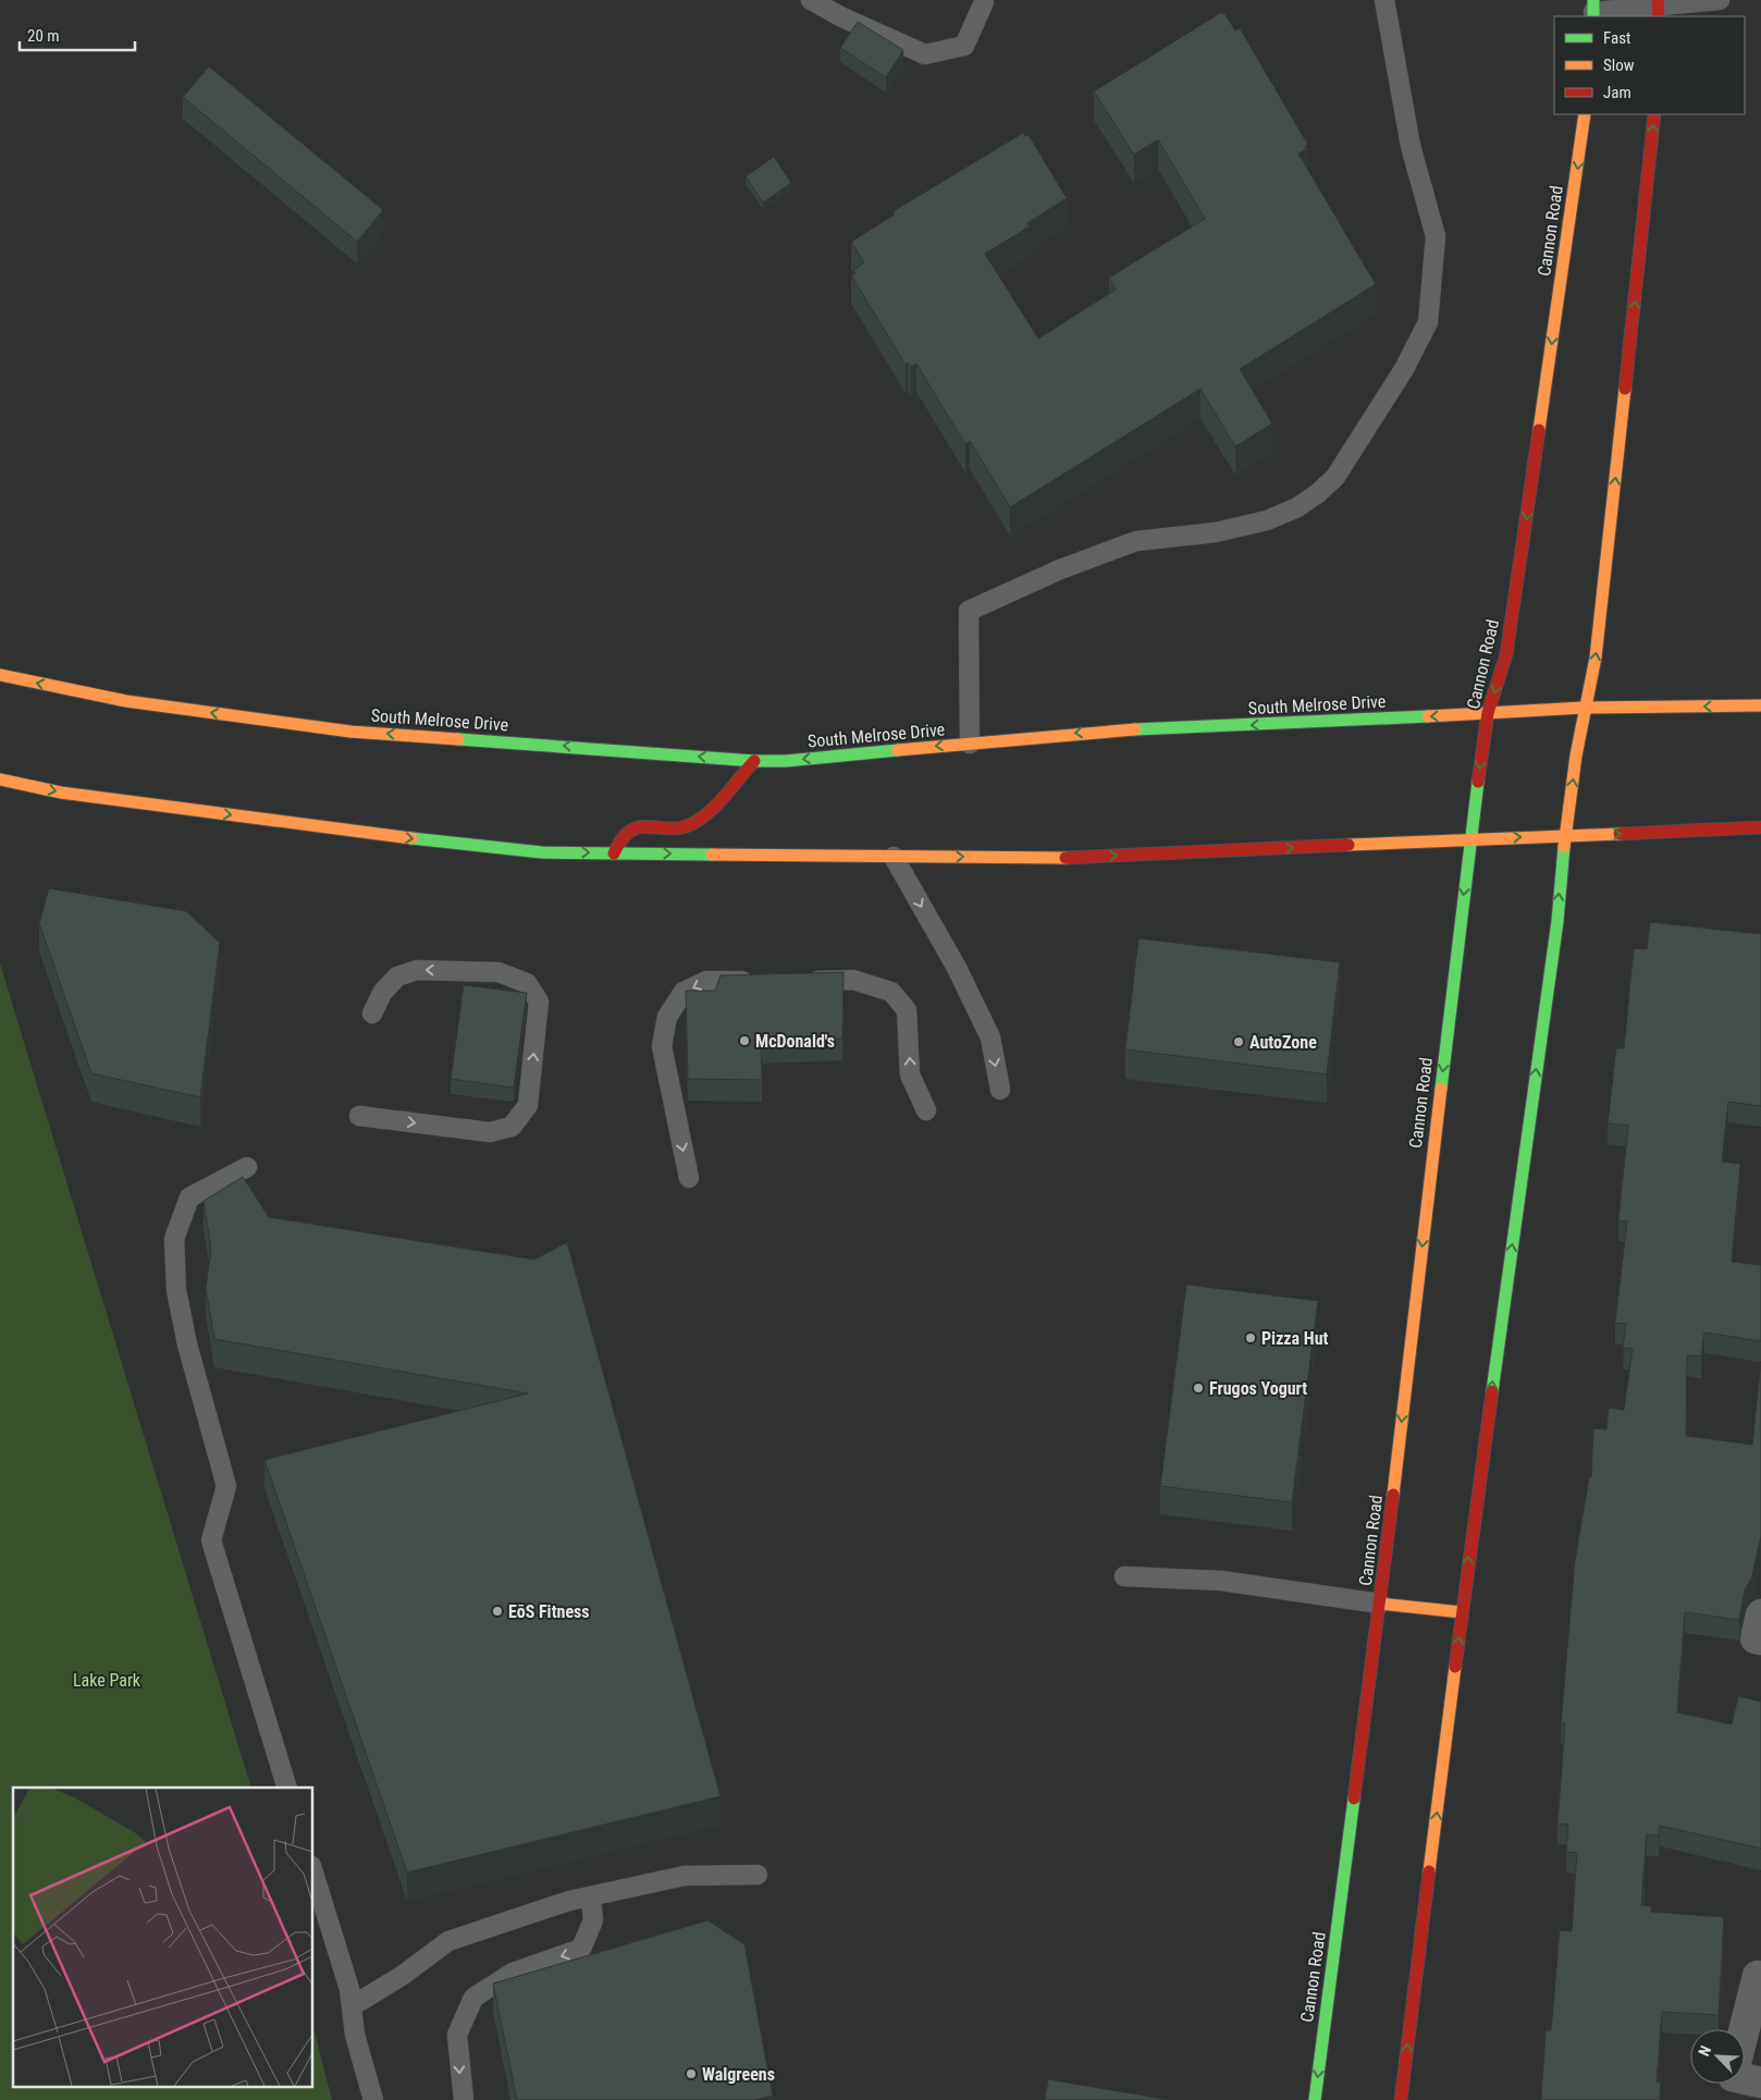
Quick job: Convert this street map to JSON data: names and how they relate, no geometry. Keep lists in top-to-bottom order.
{
  "streets": {
    "main road": ["Cannon Road", "South Melrose Drive"]
  },
  "crossings": [
    ["Cannon Road", "South Melrose Drive"]
  ],
  "parks": ["Lake Park"],
  "places": [
    "McDonald's",
    "AutoZone",
    "Pizza Hut",
    "Frugos Yogurt",
    "EōS Fitness",
    "Walgreens"
  ],
  "legend": ["Fast", "Slow", "Jam"],
  "scale_bar": "20 m",
  "north": "top left"
}
